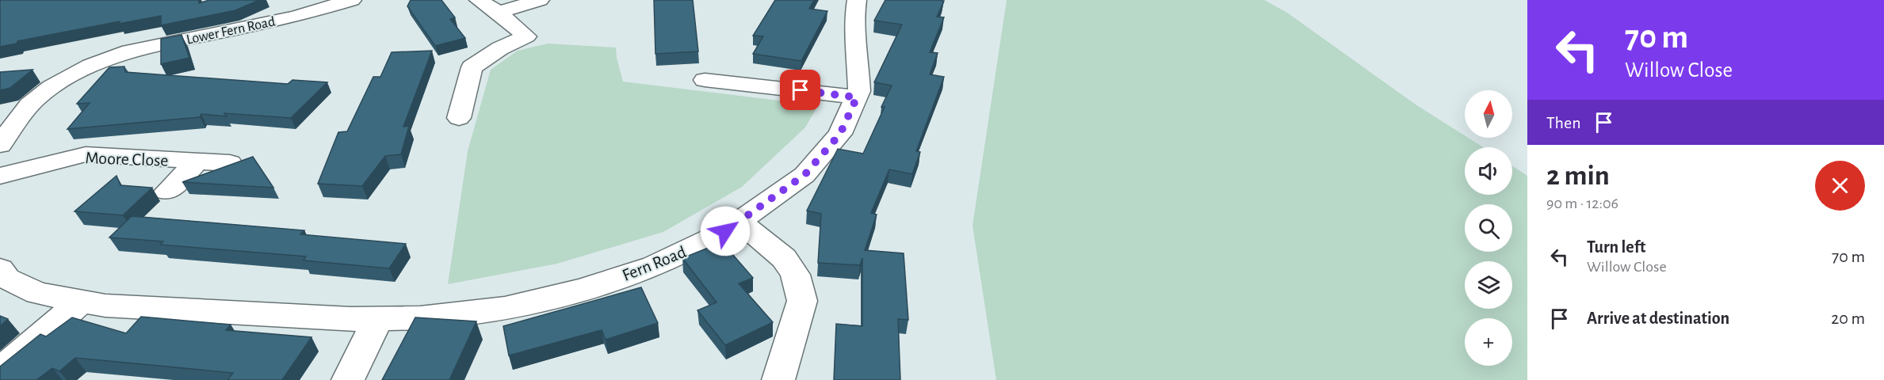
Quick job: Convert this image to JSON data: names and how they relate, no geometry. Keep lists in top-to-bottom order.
{
  "streets": {
    "street": ["Lower Fern Road", "Moore Close", "Fern Road"]
  },
  "north": "top",
  "page": {
    "turn": ["70 m", "Willow Close"],
    "map_buttons": "+",
    "then": "Then",
    "heading": ["2 min", "90 m · 12:06"],
    "list": [
      {
        "name": "Turn left",
        "note": "Willow Close",
        "value": "70 m"
      },
      {
        "name": "Arrive at destination",
        "value": "20 m"
      }
    ]
  }
}
